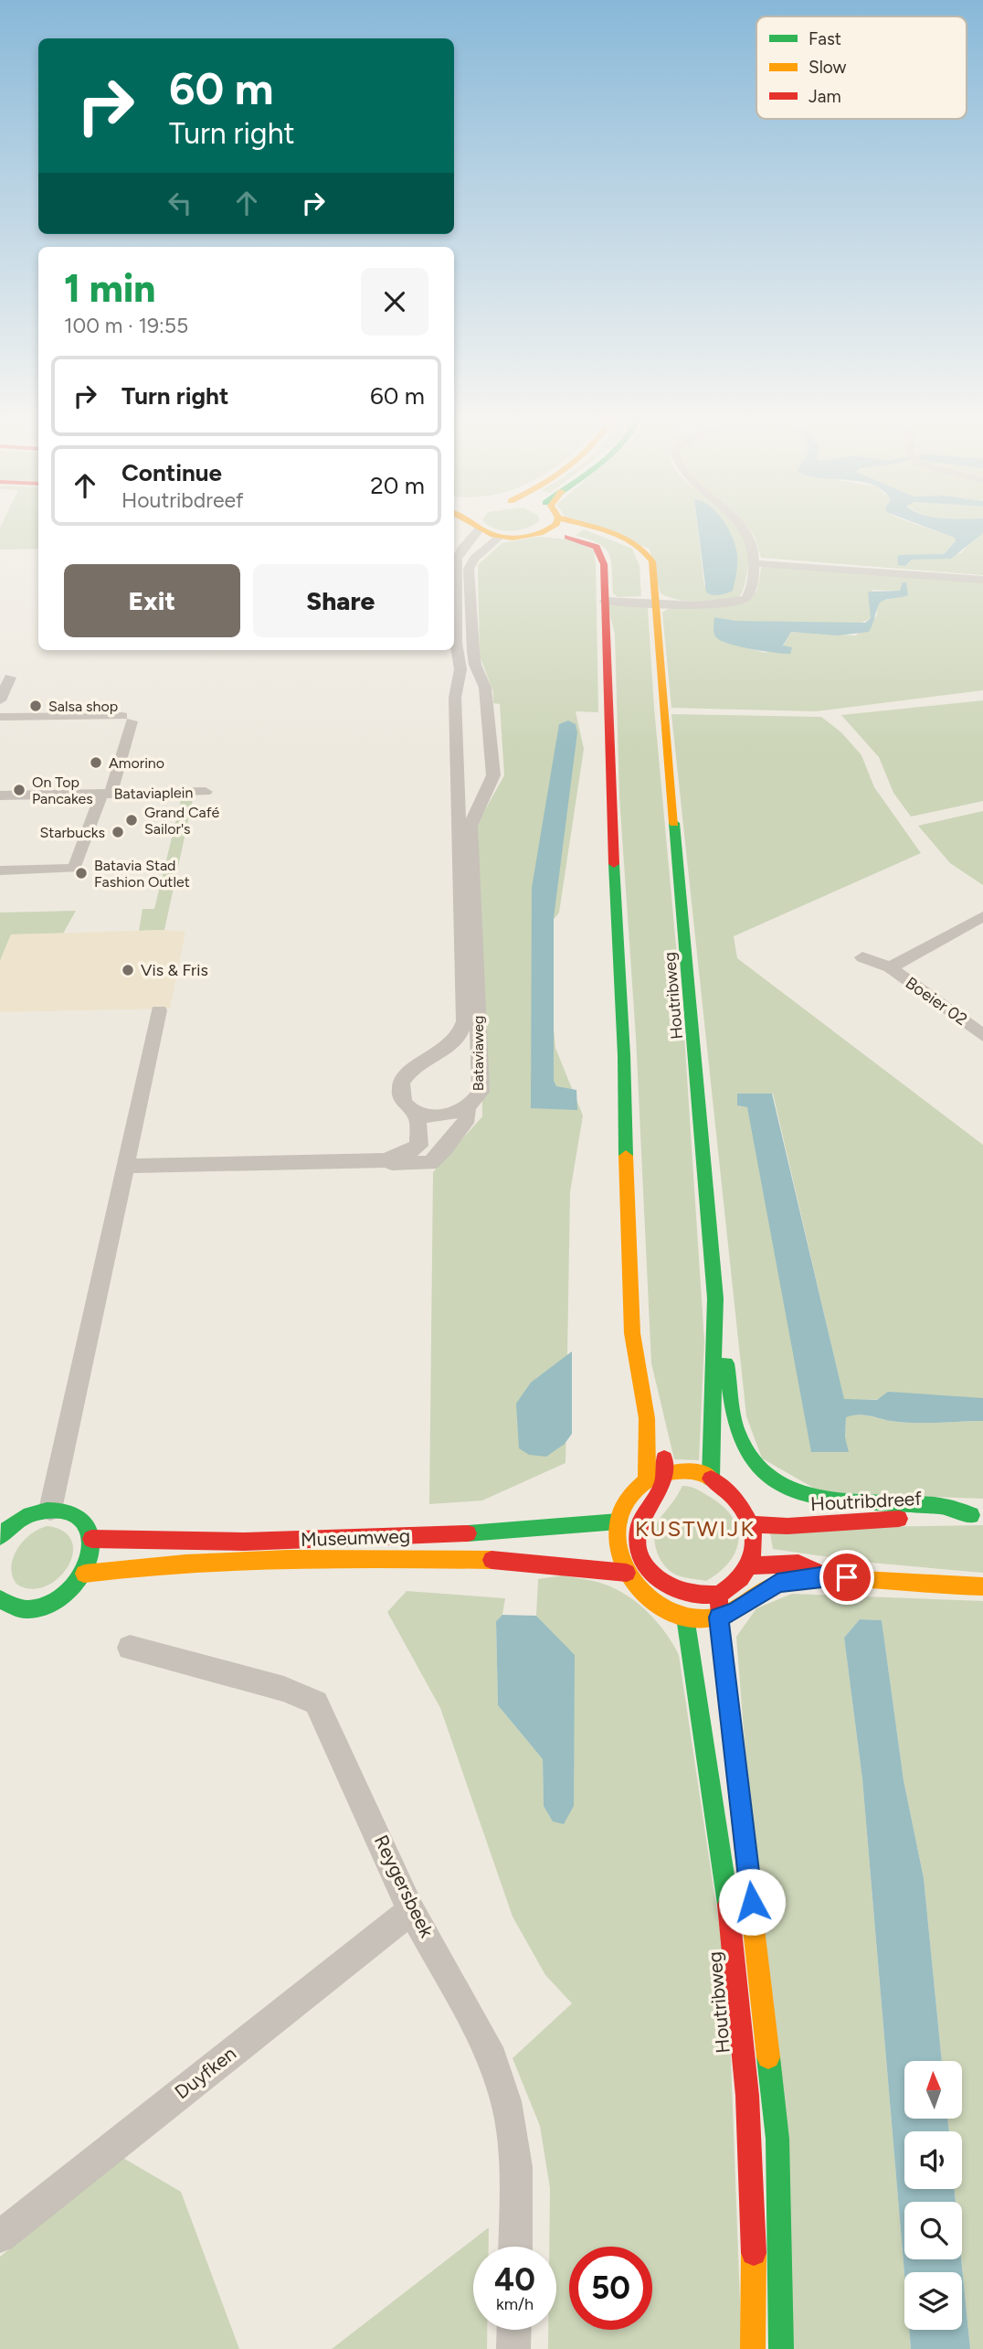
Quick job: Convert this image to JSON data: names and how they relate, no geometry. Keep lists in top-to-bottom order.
{
  "streets": {
    "main road": ["Houtribweg", "Houtribdreef", "Museumweg"],
    "street": [
      "Bataviaplein",
      "Boeier 02",
      "Bataviaweg",
      "Reygersbeek",
      "Duyfken"
    ]
  },
  "crossings": [
    ["Houtribweg", "Houtribdreef"],
    ["Reygersbeek", "Duyfken"]
  ],
  "districts": ["KUSTWIJK"],
  "places": [
    "Salsa shop",
    "Amorino",
    "On Top Pancakes",
    "Grand Café Sailor's",
    "Starbucks",
    "Batavia Stad Fashion Outlet",
    "Vis & Fris"
  ],
  "legend": ["Fast", "Slow", "Jam"],
  "north": "top",
  "page": {
    "turn": ["60 m", "Turn right"],
    "heading": ["1 min", "100 m · 19:55"],
    "list": [
      {
        "name": "Turn right",
        "value": "60 m"
      },
      {
        "name": "Continue",
        "note": "Houtribdreef",
        "value": "20 m"
      }
    ],
    "buttons": ["Exit", "Share"],
    "speed": "40 km/h",
    "limit": "50"
  }
}
